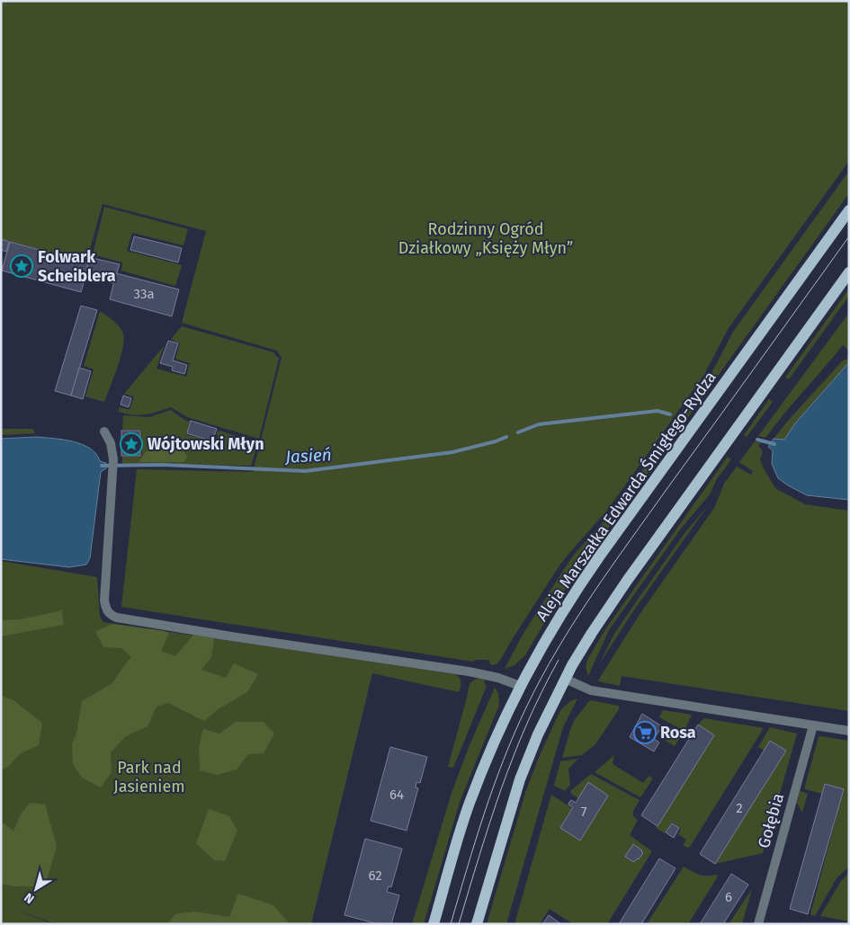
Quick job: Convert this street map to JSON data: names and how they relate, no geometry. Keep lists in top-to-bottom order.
{
  "streets": {
    "main road": ["Aleja Marszałka Edwarda Śmigłego-Rydza"],
    "street": ["Gołębia"]
  },
  "water": ["Jasień"],
  "parks": ["Rodzinny Ogród Działkowy „Księży Młyn”", "Park nad Jasieniem"],
  "places": {
    "place": ["Folwark Scheiblera", "Wójtowski Młyn"],
    "supermarket": ["Rosa"]
  },
  "house_numbers": [
    "33a",
    "64",
    "2",
    "7",
    "62",
    "6"
  ],
  "north": "bottom left"
}
